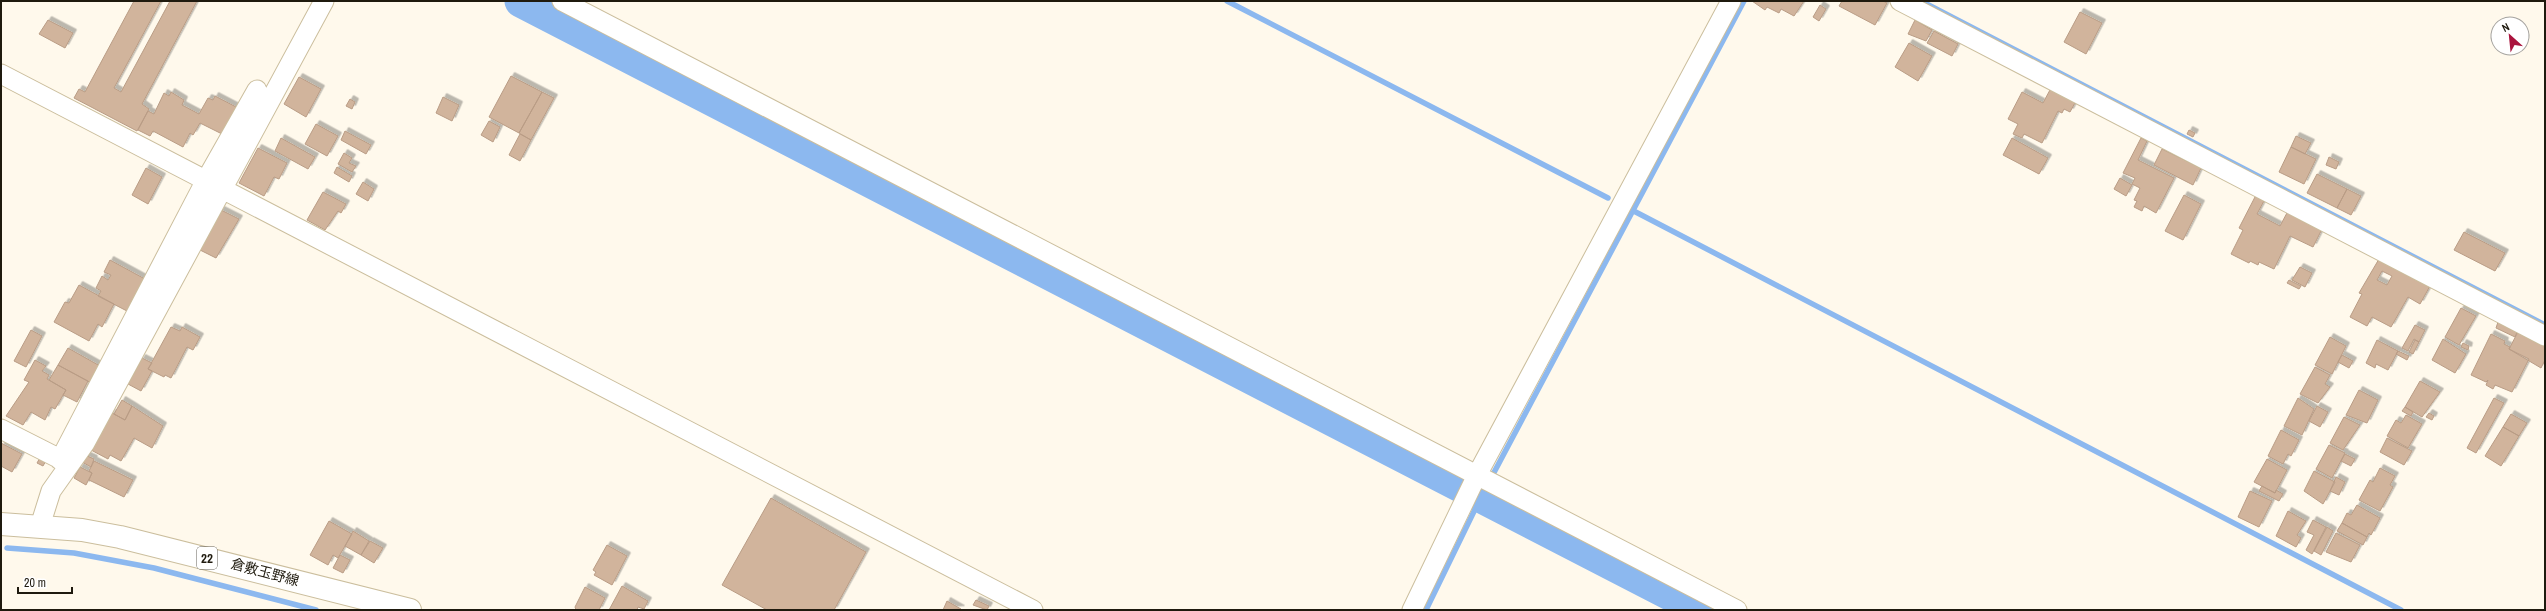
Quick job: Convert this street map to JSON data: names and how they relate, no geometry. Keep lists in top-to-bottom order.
{
  "streets": {
    "main road": ["22", "倉敷玉野線"]
  },
  "scale_bar": "20 m",
  "north": "top left"
}
